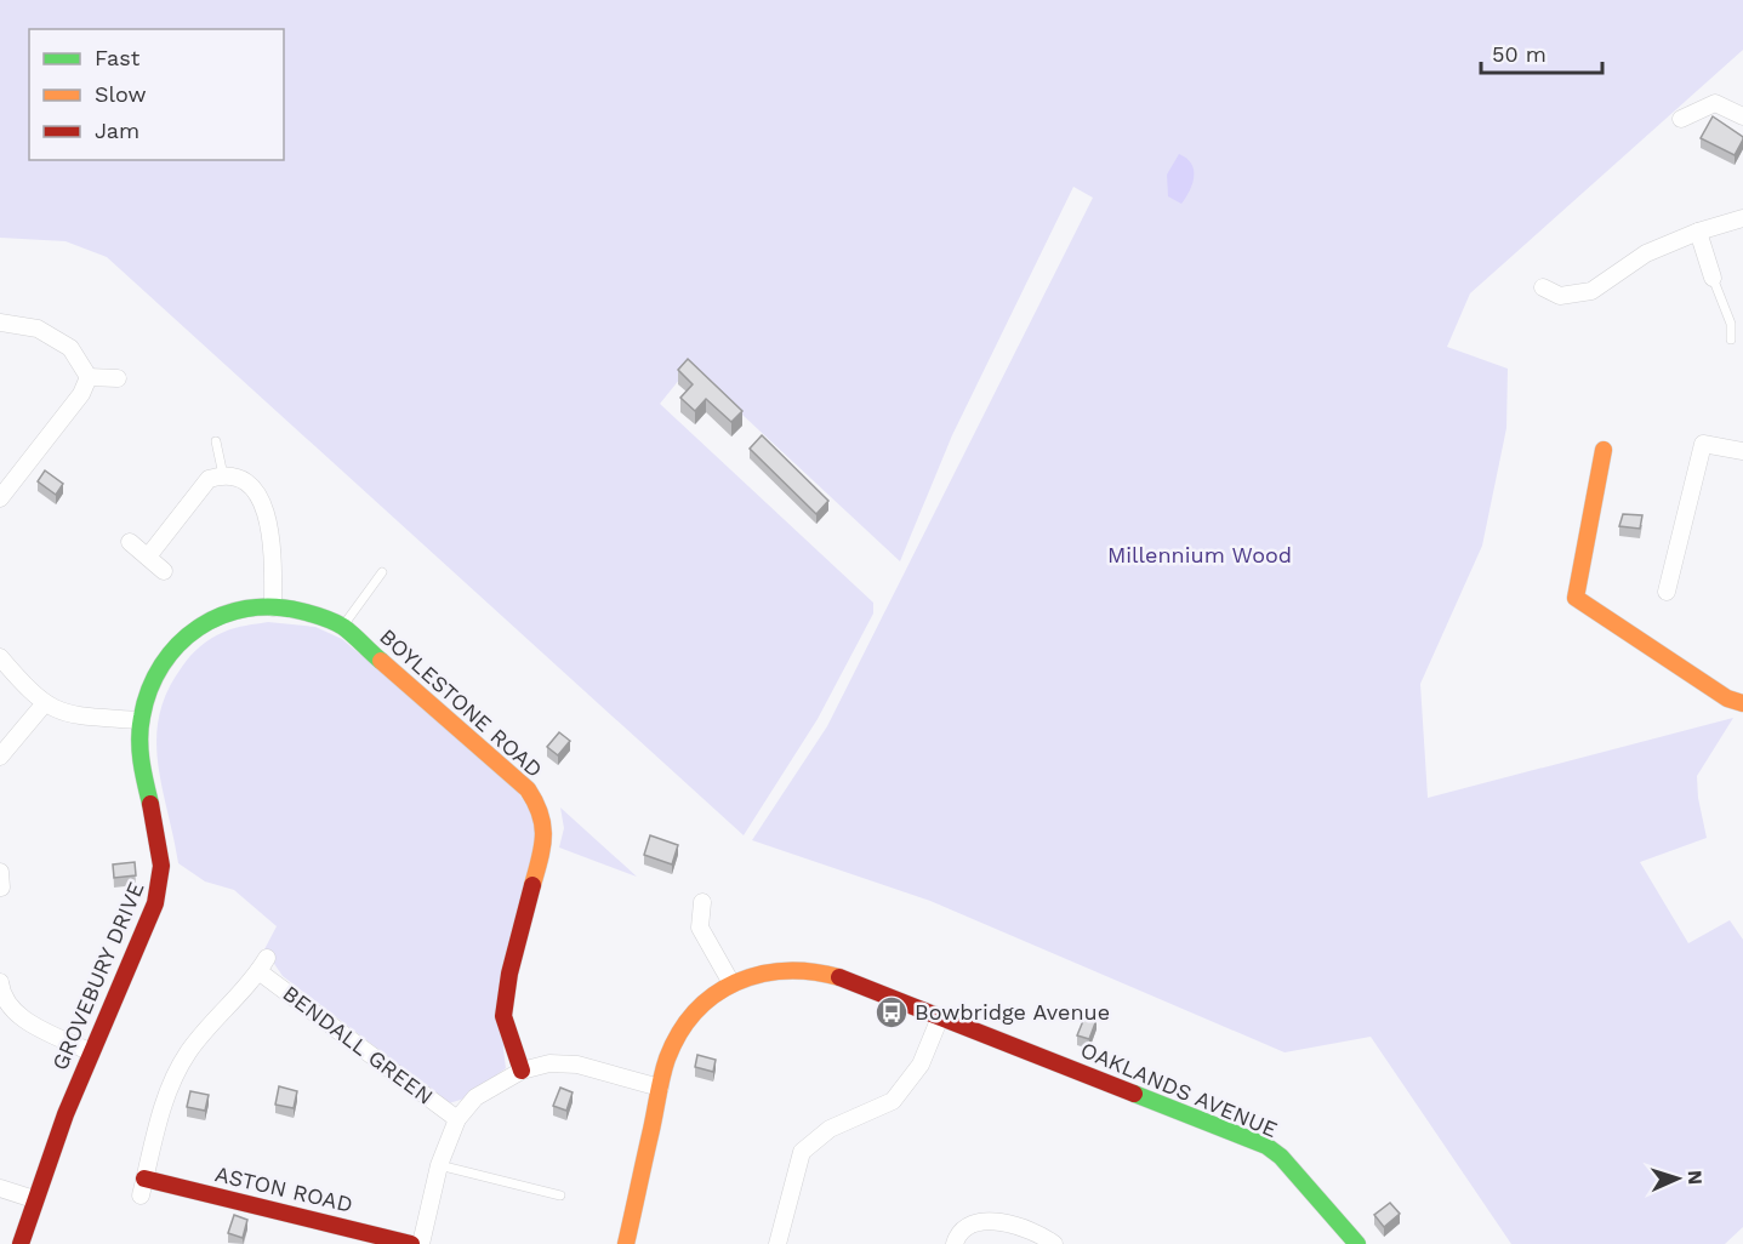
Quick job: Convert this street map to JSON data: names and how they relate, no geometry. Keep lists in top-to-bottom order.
{
  "streets": {
    "street": [
      "BOYLESTONE ROAD",
      "GROVEBURY DRIVE",
      "BENDALL GREEN",
      "OAKLANDS AVENUE",
      "ASTON ROAD"
    ]
  },
  "crossings": [
    ["BOYLESTONE ROAD", "GROVEBURY DRIVE"],
    ["BENDALL GREEN", "ASTON ROAD"]
  ],
  "parks": ["Millennium Wood"],
  "places": {
    "bus stop": ["Bowbridge Avenue"]
  },
  "legend": ["Fast", "Slow", "Jam"],
  "scale_bar": "50 m",
  "north": "right"
}
